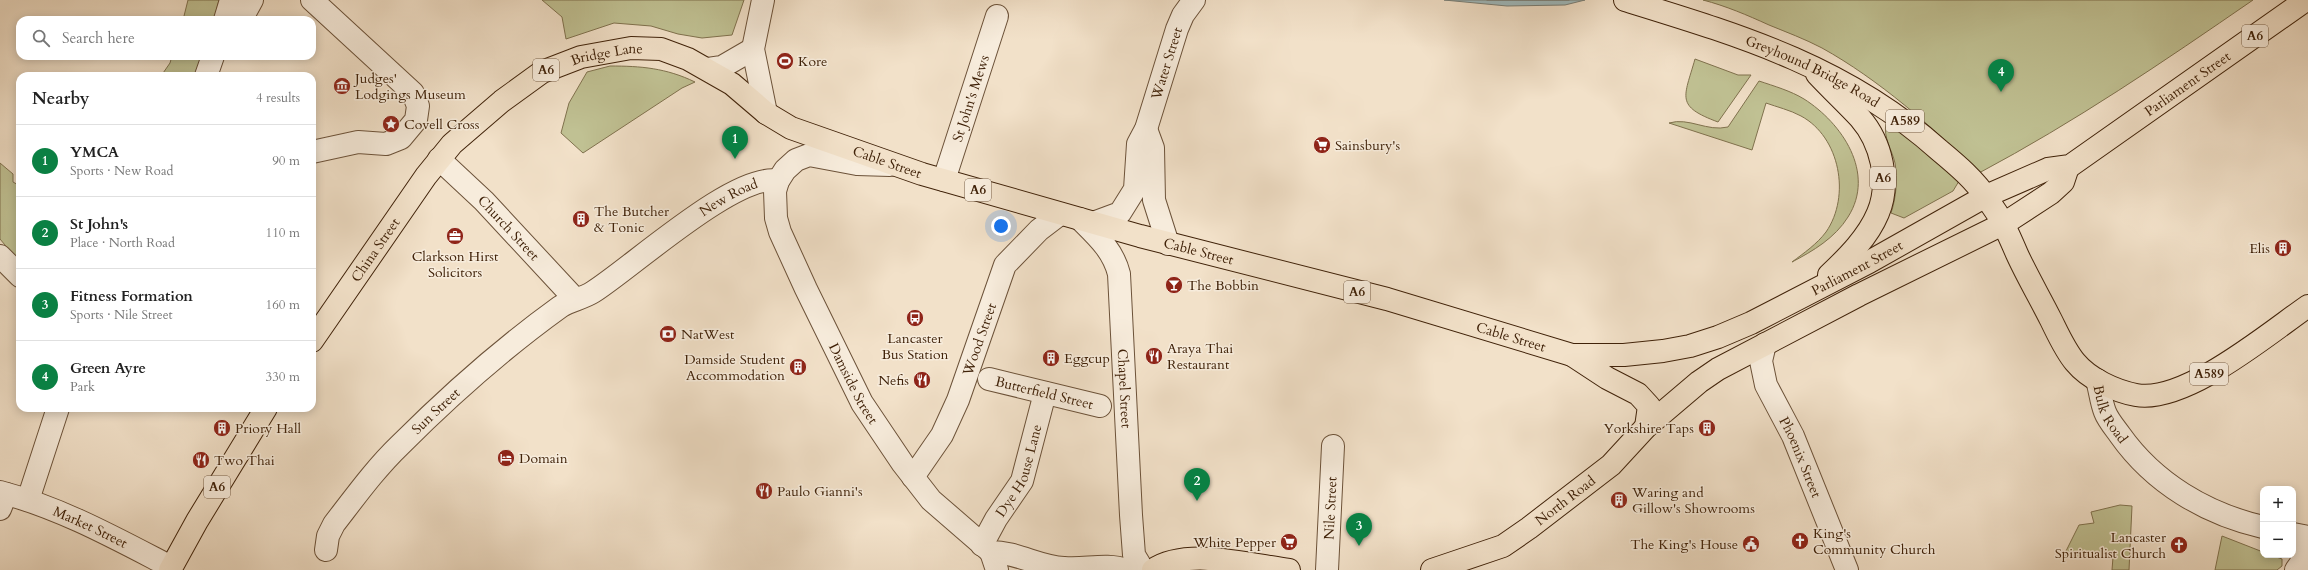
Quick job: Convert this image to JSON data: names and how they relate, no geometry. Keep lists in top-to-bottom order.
{
  "streets": {
    "main road": [
      "A6",
      "Bridge Lane",
      "Greyhound Bridge Road",
      "Parliament Street",
      "A589",
      "Cable Street",
      "China Street",
      "Bulk Road",
      "North Road"
    ],
    "street": [
      "Water Street",
      "St John's Mews",
      "New Road",
      "Church Street",
      "Wood Street",
      "Damside Street",
      "Chapel Street",
      "Butterfield Street",
      "Sun Street",
      "Phoenix Street",
      "Dye House Lane",
      "Nile Street",
      "Market Street"
    ]
  },
  "crossings": [
    ["A6", "Greyhound Bridge Road"],
    ["A6", "Parliament Street"],
    ["A6", "Cable Street"],
    ["A6", "North Road"],
    ["A6", "Market Street"],
    ["Bridge Lane", "Cable Street"],
    ["Bridge Lane", "Church Street"],
    ["Bridge Lane", "China Street"],
    ["Water Street", "Cable Street"],
    ["Water Street", "Wood Street"],
    ["Water Street", "Chapel Street"],
    ["Greyhound Bridge Road", "Parliament Street"],
    ["Greyhound Bridge Road", "Bulk Road"],
    ["Parliament Street", "Cable Street"],
    ["Parliament Street", "Bulk Road"],
    ["Parliament Street", "Phoenix Street"],
    ["Parliament Street", "North Road"],
    ["St John's Mews", "Cable Street"],
    ["A589", "Bulk Road"],
    ["Cable Street", "New Road"],
    ["Cable Street", "Wood Street"],
    ["Cable Street", "Chapel Street"],
    ["New Road", "Church Street"],
    ["New Road", "Damside Street"],
    ["New Road", "Sun Street"],
    ["Church Street", "China Street"],
    ["Church Street", "Sun Street"],
    ["Wood Street", "Damside Street"],
    ["Wood Street", "Chapel Street"],
    ["Damside Street", "Dye House Lane"],
    ["Butterfield Street", "Dye House Lane"]
  ],
  "places": {
    "sports": ["Kore"],
    "museum": ["Judges' Lodgings Museum"],
    "place": ["Covell Cross"],
    "supermarket": ["Sainsbury's", "White Pepper"],
    "building": [
      "The Butcher & Tonic",
      "Elis",
      "Eggcup",
      "Damside Student Accommodation",
      "Priory Hall",
      "Yorkshire Taps",
      "Waring and Gillow's Showrooms"
    ],
    "office": ["Clarkson Hirst Solicitors"],
    "bar": ["The Bobbin"],
    "bus stop": ["Lancaster Bus Station"],
    "bank": ["NatWest"],
    "restaurant": [
      "Araya Thai Restaurant",
      "Nefis",
      "Two Thai",
      "Paulo Gianni's"
    ],
    "hotel": ["Domain"],
    "church": ["King's Community Church", "Lancaster Spiritualist Church"],
    "public building": ["The King's House"]
  },
  "page": {
    "search": "Search here",
    "pins": [
      "4",
      "1",
      "2",
      "3"
    ],
    "heading": ["Nearby", "4 results"],
    "list": [
      {
        "mark": "1",
        "name": "YMCA",
        "note": "Sports · New Road",
        "value": "90 m"
      },
      {
        "mark": "2",
        "name": "St John's",
        "note": "Place · North Road",
        "value": "110 m"
      },
      {
        "mark": "3",
        "name": "Fitness Formation",
        "note": "Sports · Nile Street",
        "value": "160 m"
      },
      {
        "mark": "4",
        "name": "Green Ayre",
        "note": "Park",
        "value": "330 m"
      }
    ],
    "map_buttons": ["+", "−"]
  }
}
